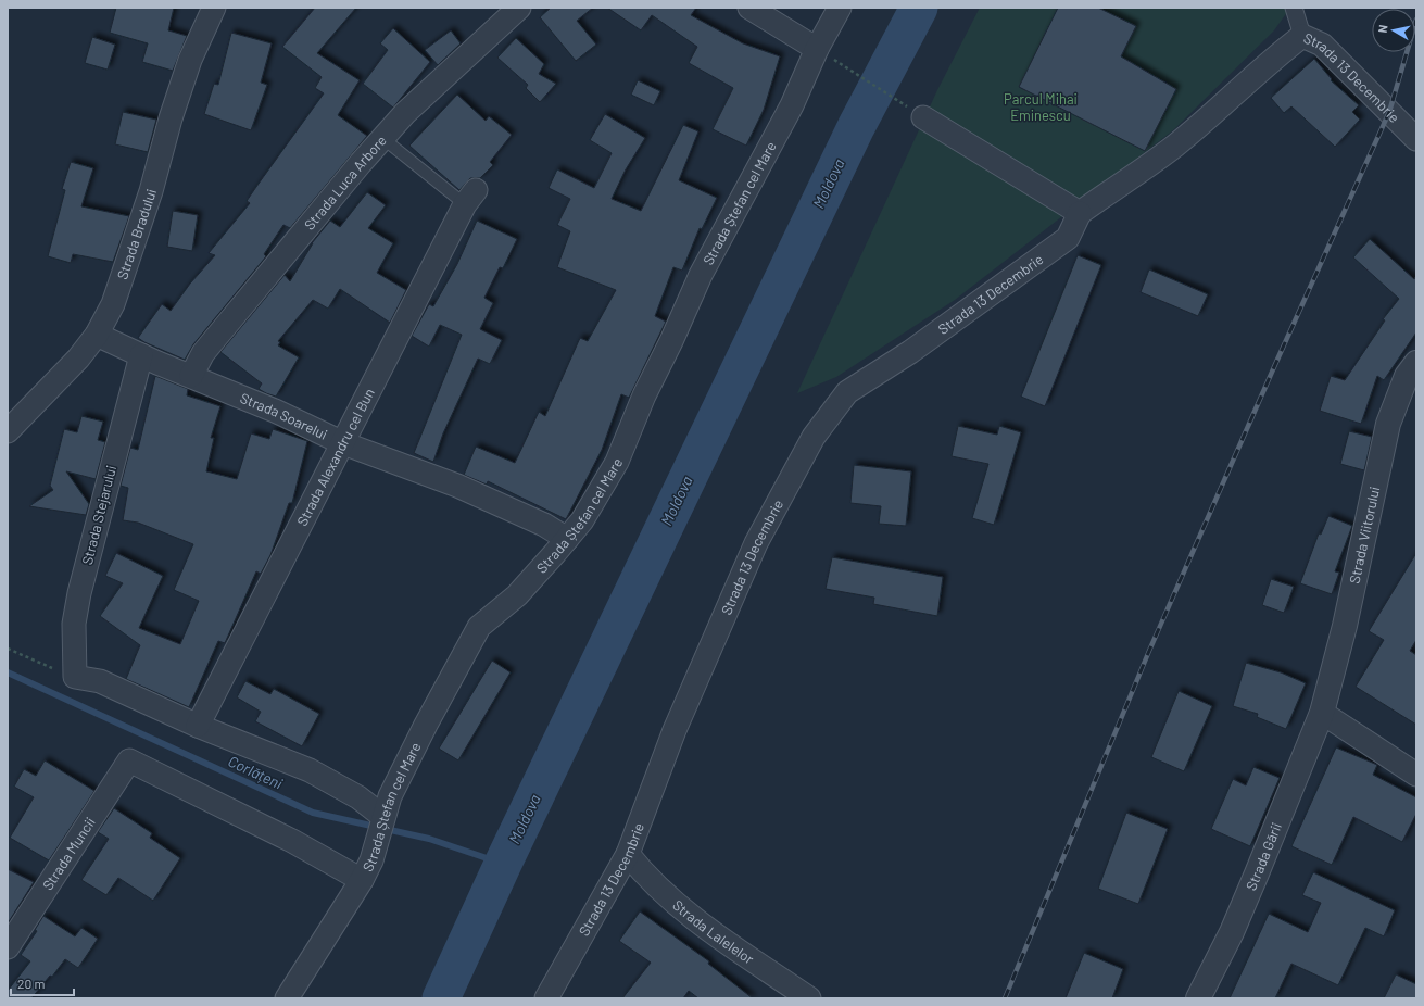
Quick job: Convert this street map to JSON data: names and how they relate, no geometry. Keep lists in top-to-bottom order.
{
  "streets": {
    "street": [
      "Strada 13 Decembrie",
      "Strada Luca Arbore",
      "Strada Ștefan cel Mare",
      "Strada Bradului",
      "Strada Soarelui",
      "Strada Alexandru cel Bun",
      "Strada Stejarului",
      "Strada Viitorului",
      "Strada Muncii",
      "Strada Gării",
      "Strada Lalelelor"
    ]
  },
  "crossings": [
    ["Strada 13 Decembrie", "Strada Lalelelor"],
    ["Strada Luca Arbore", "Strada Soarelui"],
    ["Strada Ștefan cel Mare", "Strada Soarelui"],
    ["Strada Ștefan cel Mare", "Strada Muncii"],
    ["Strada Bradului", "Strada Soarelui"],
    ["Strada Soarelui", "Strada Alexandru cel Bun"],
    ["Strada Soarelui", "Strada Stejarului"],
    ["Strada Viitorului", "Strada Gării"]
  ],
  "water": ["Moldova", "Corlățeni"],
  "parks": ["Parcul Mihai Eminescu"],
  "scale_bar": "20 m",
  "north": "left"
}
